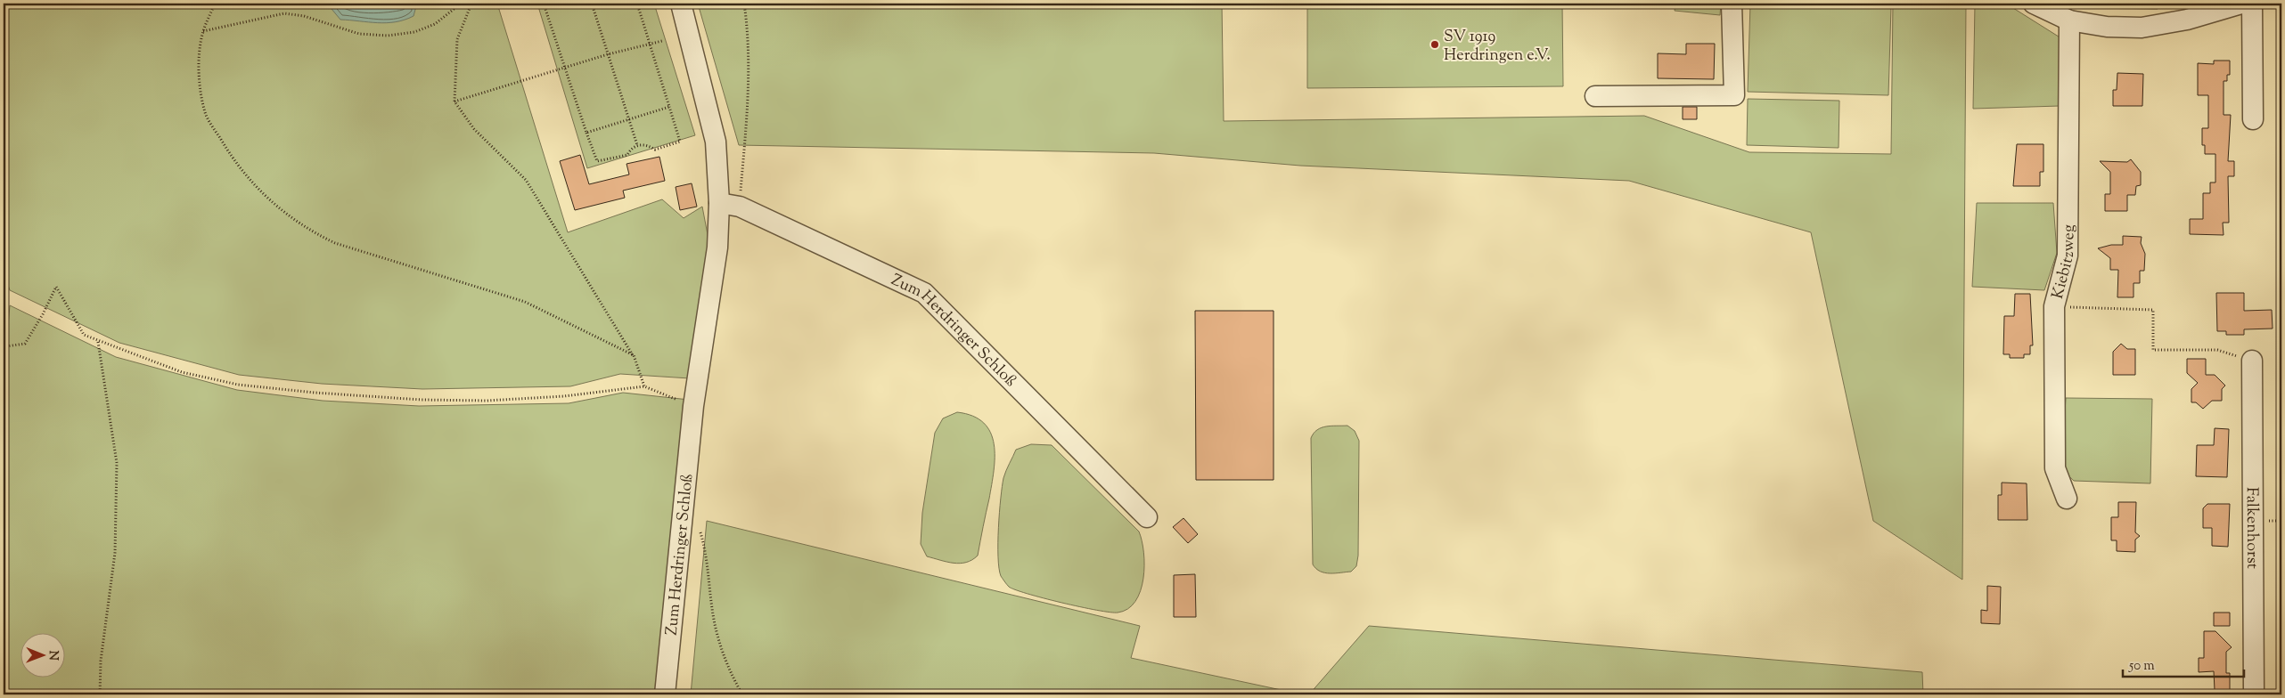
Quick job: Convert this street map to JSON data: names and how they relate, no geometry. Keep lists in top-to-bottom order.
{
  "streets": {
    "street": ["Kiebitzweg", "Zum Herdringer Schloß", "Falkenhorst"]
  },
  "places": ["SV 1919 Herdringen e.V."],
  "scale_bar": "50 m",
  "north": "right"
}
